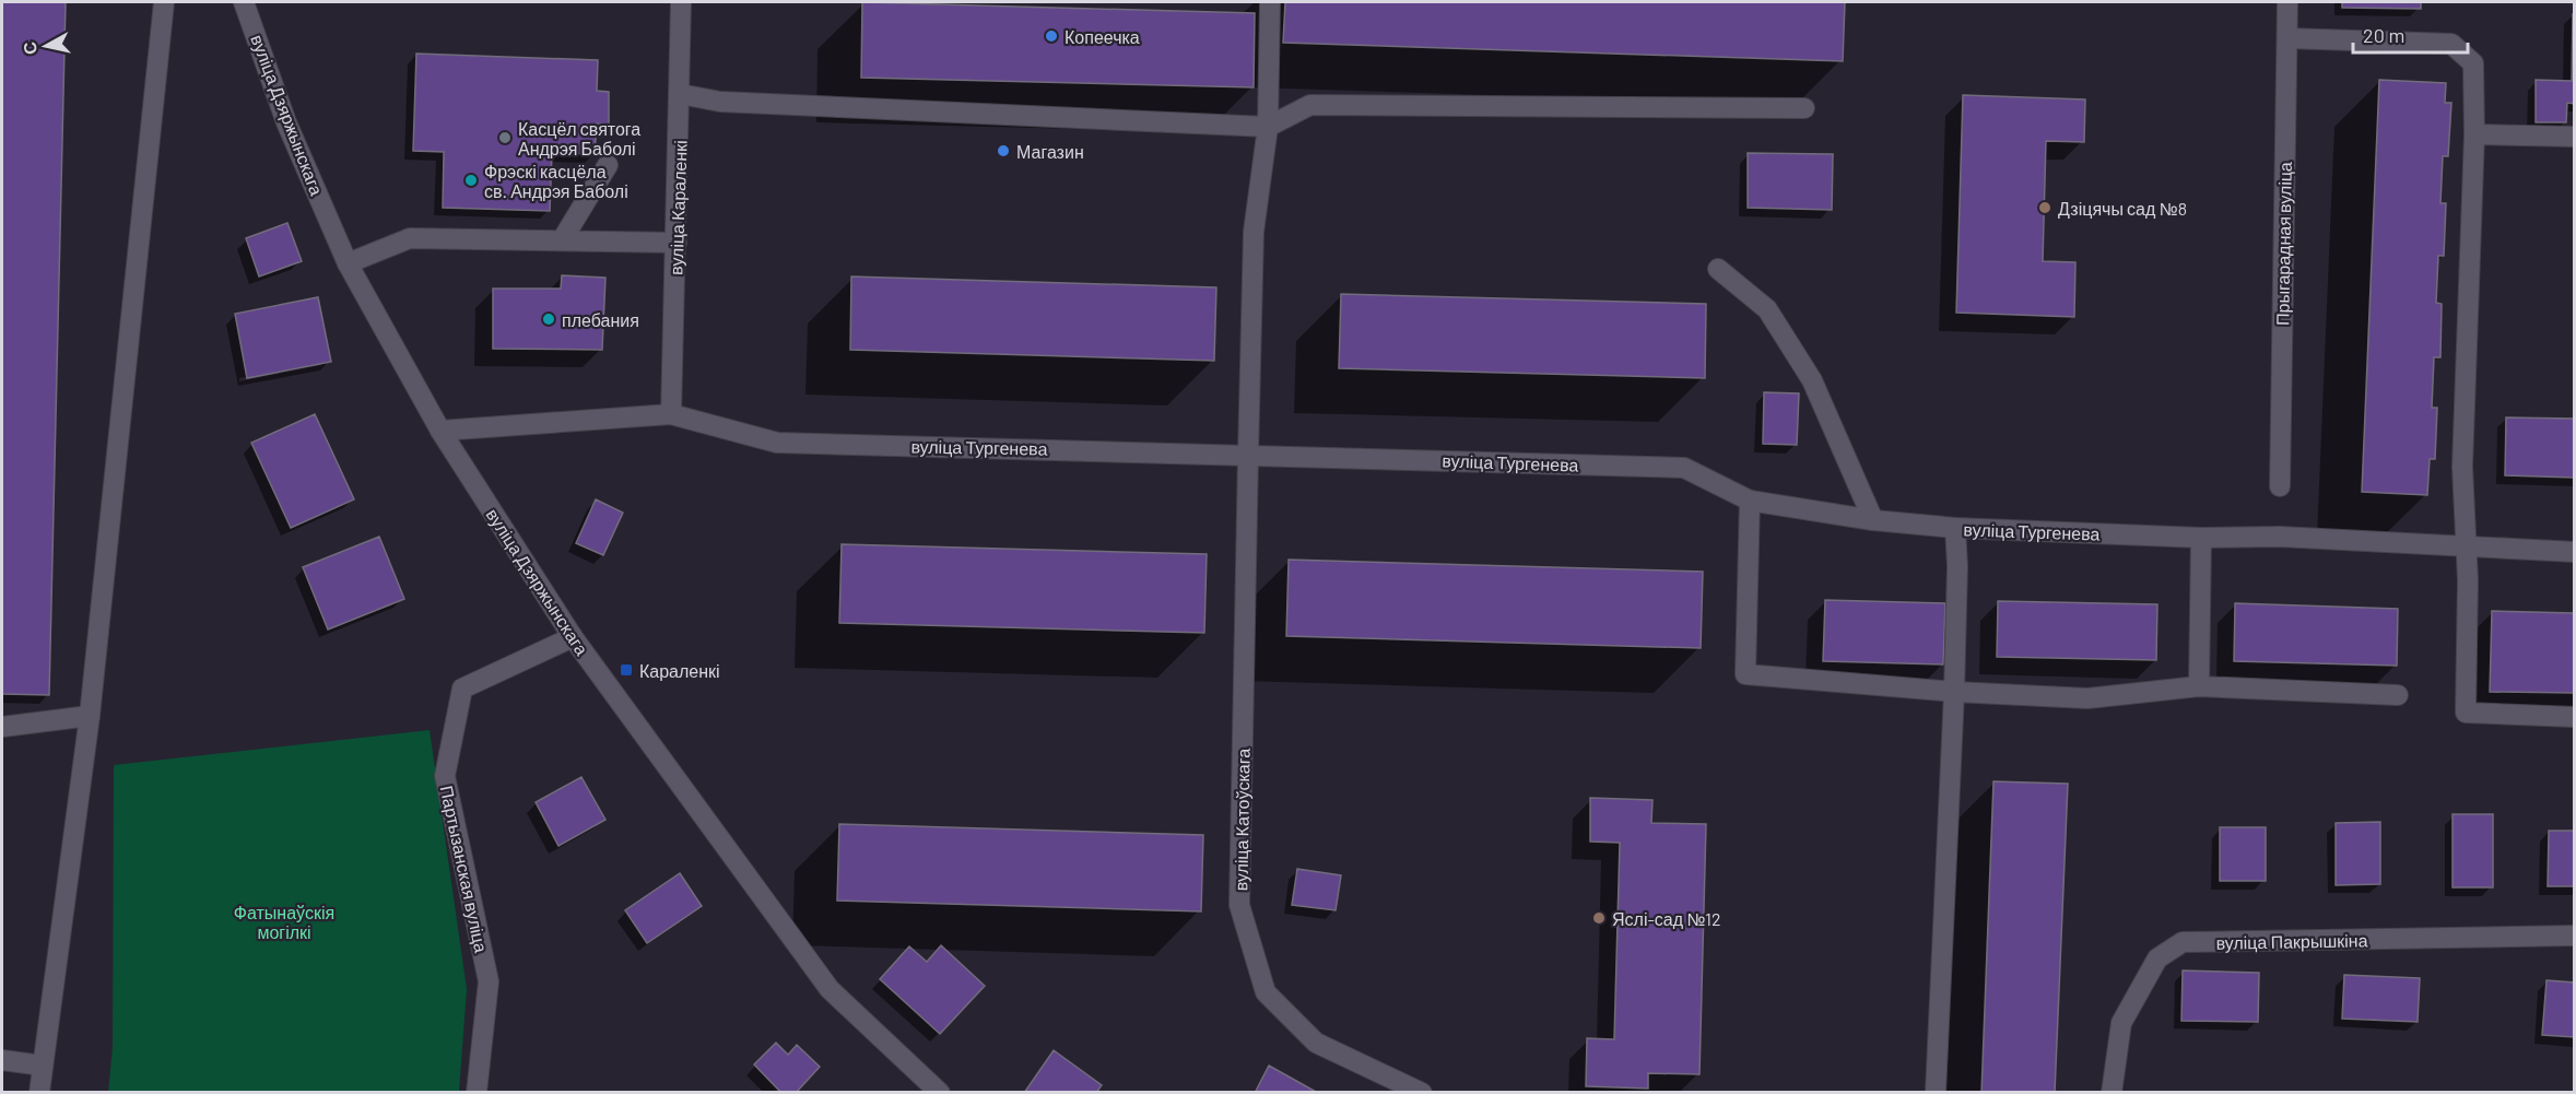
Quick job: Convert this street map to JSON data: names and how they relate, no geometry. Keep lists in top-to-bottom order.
{
  "streets": {
    "street": [
      "вуліца Дзяржынскага",
      "вуліца Караленкі",
      "Прыгарадная вуліца",
      "вуліца Тургенева",
      "вуліца Катоўскага",
      "Партызанская вуліца",
      "вуліца Пакрышкіна"
    ]
  },
  "crossings": [
    ["вуліца Дзяржынскага", "вуліца Тургенева"],
    ["вуліца Дзяржынскага", "Партызанская вуліца"],
    ["вуліца Караленкі", "вуліца Тургенева"],
    ["вуліца Тургенева", "вуліца Катоўскага"]
  ],
  "parks": ["Фатынаўскія могілкі"],
  "places": {
    "other": [
      "Копеечка",
      "Касцёл святога Андрэя Баболі",
      "Магазин",
      "Фрэскі касцёла св. Андрэя Баболі",
      "Дзіцячы сад №8",
      "плебания",
      "Яслі-сад №12"
    ],
    "transit": ["Караленкі"]
  },
  "scale_bar": "20 m",
  "north": "left"
}
